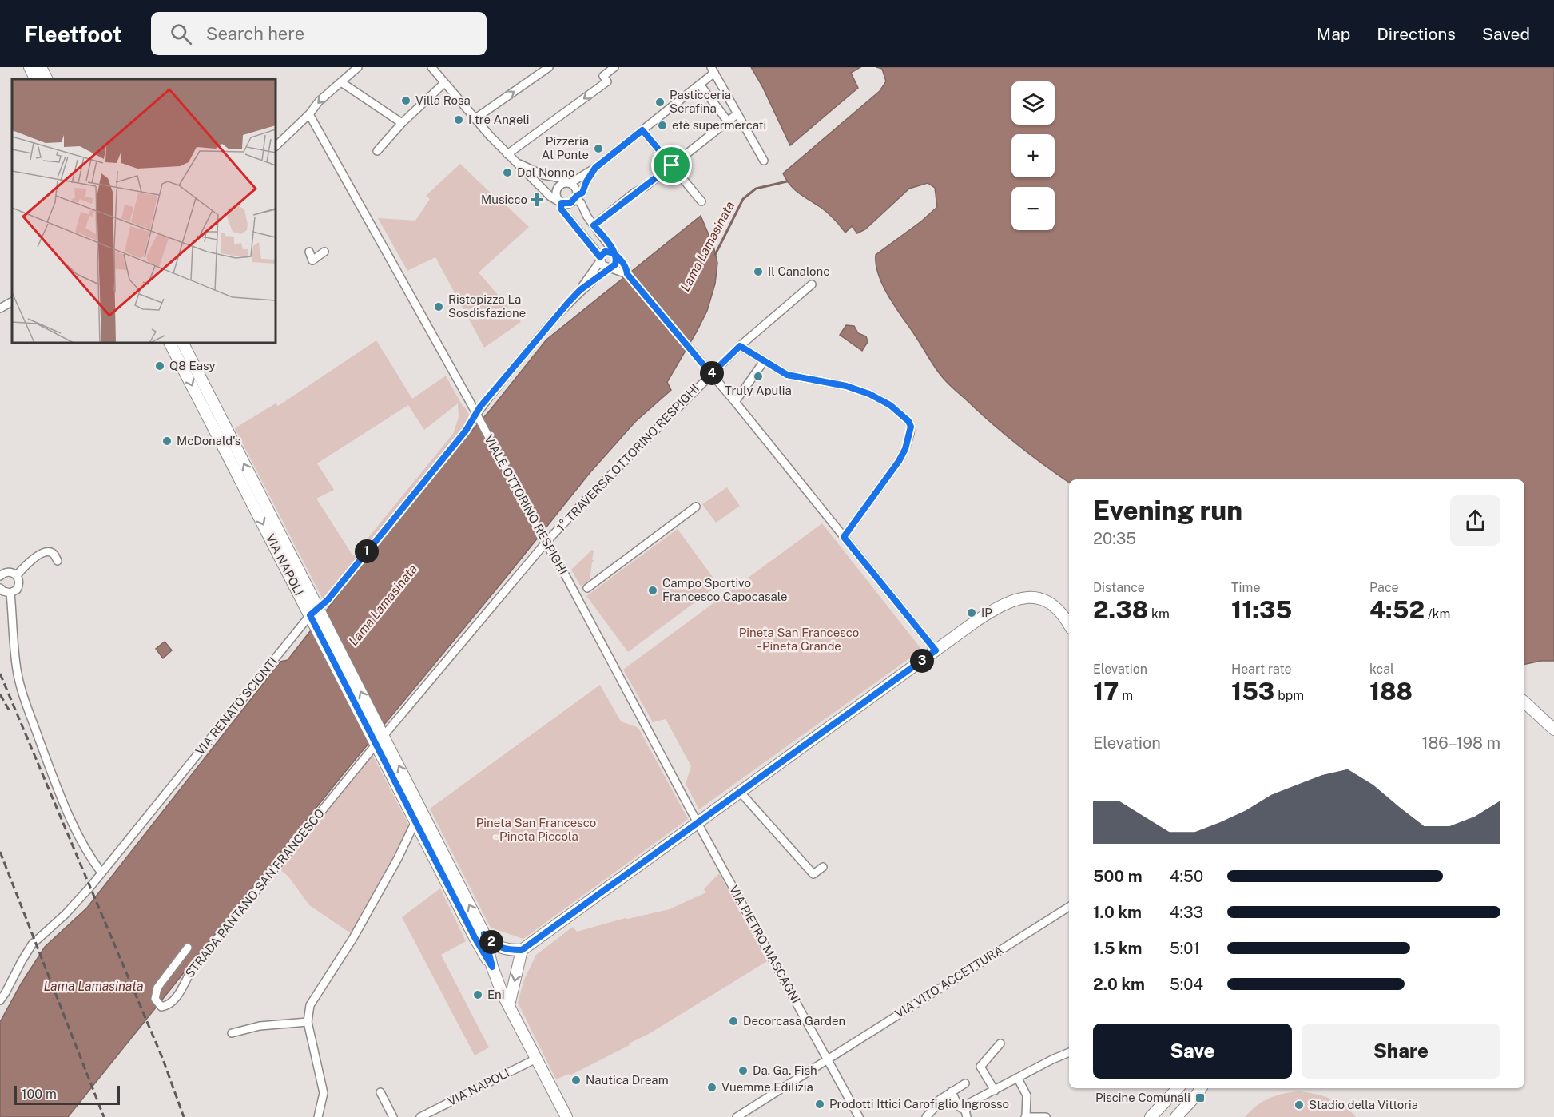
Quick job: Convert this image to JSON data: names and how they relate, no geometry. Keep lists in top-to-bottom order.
{
  "streets": {
    "main road": ["VIA NAPOLI"],
    "street": [
      "1° TRAVERSA OTTORINO RESPIGHI",
      "VIALE OTTORINO RESPIGHI",
      "VIA RENATO SCIONTI",
      "STRADA PANTANO SAN FRANCESCO",
      "VIA PIETRO MASCAGNI",
      "VIA VITO ACCETTURA"
    ]
  },
  "crossings": [
    ["1° TRAVERSA OTTORINO RESPIGHI", "VIALE OTTORINO RESPIGHI"],
    ["VIALE OTTORINO RESPIGHI", "VIA RENATO SCIONTI"],
    ["VIALE OTTORINO RESPIGHI", "VIA PIETRO MASCAGNI"],
    ["VIA NAPOLI", "VIA RENATO SCIONTI"],
    ["VIA NAPOLI", "STRADA PANTANO SAN FRANCESCO"],
    ["VIA PIETRO MASCAGNI", "VIA VITO ACCETTURA"]
  ],
  "water": ["Lama Lamasinata"],
  "parks": ["Pineta San Francesco - Pineta Grande", "Pineta San Francesco - Pineta Piccola"],
  "places": {
    "other": [
      "Villa Rosa",
      "Pasticceria Serafina",
      "I tre Angeli",
      "etè supermercati",
      "Pizzeria Al Ponte",
      "Dal Nonno",
      "Il Canalone",
      "Ristopizza La Sosdisfazione",
      "Q8 Easy",
      "Truly Apulia",
      "McDonald's",
      "Campo Sportivo Francesco Capocasale",
      "IP",
      "Eni",
      "Decorcasa Garden",
      "Da. Ga. Fish",
      "Nautica Dream",
      "Vuemme Edilizia",
      "Prodotti Ittici Carofiglio Ingrosso",
      "Stadio della Vittoria"
    ],
    "health": ["Musicco"],
    "transit": ["Piscine Comunali"]
  },
  "scale_bar": "100 m",
  "page": {
    "header": "Fleetfoot",
    "search": "Search here",
    "nav": ["Map", "Directions", "Saved"],
    "map_buttons": ["+", "−"],
    "pins": [
      "4",
      "1",
      "3",
      "2"
    ],
    "heading": ["Evening run", "20:35"],
    "stats": [
      ["Distance", "2.38 km"],
      ["Time", "11:35"],
      ["Pace", "4:52 /km"],
      ["Elevation", "17 m"],
      ["Heart rate", "153 bpm"],
      ["kcal", "188"]
    ],
    "chart": ["Elevation", "186–198 m"],
    "list": [
      {
        "name": "500 m",
        "note": "4:50"
      },
      {
        "name": "1.0 km",
        "note": "4:33"
      },
      {
        "name": "1.5 km",
        "note": "5:01"
      },
      {
        "name": "2.0 km",
        "note": "5:04"
      }
    ],
    "buttons": ["Save", "Share"],
    "scale": "100 m"
  }
}
